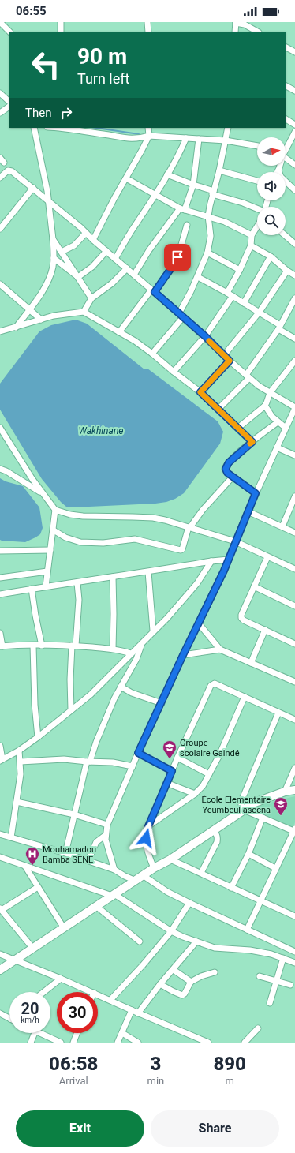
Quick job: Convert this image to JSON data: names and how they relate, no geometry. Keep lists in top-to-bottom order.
{
  "water": ["Wakhinane"],
  "places": {
    "school or university": ["Groupe scolaire Gaindé", "École Elementaire Yeumbeul asecna"],
    "hospital": ["Mouhamadou Bamba SENE"]
  },
  "north": "right",
  "page": {
    "status": "06:55",
    "turn": ["90 m", "Turn left"],
    "then": "Then",
    "speed": "20 km/h",
    "limit": "30",
    "eta": [
      "06:58",
      "Arrival",
      "3",
      "min",
      "890",
      "m"
    ],
    "buttons": ["Exit", "Share"]
  }
}
